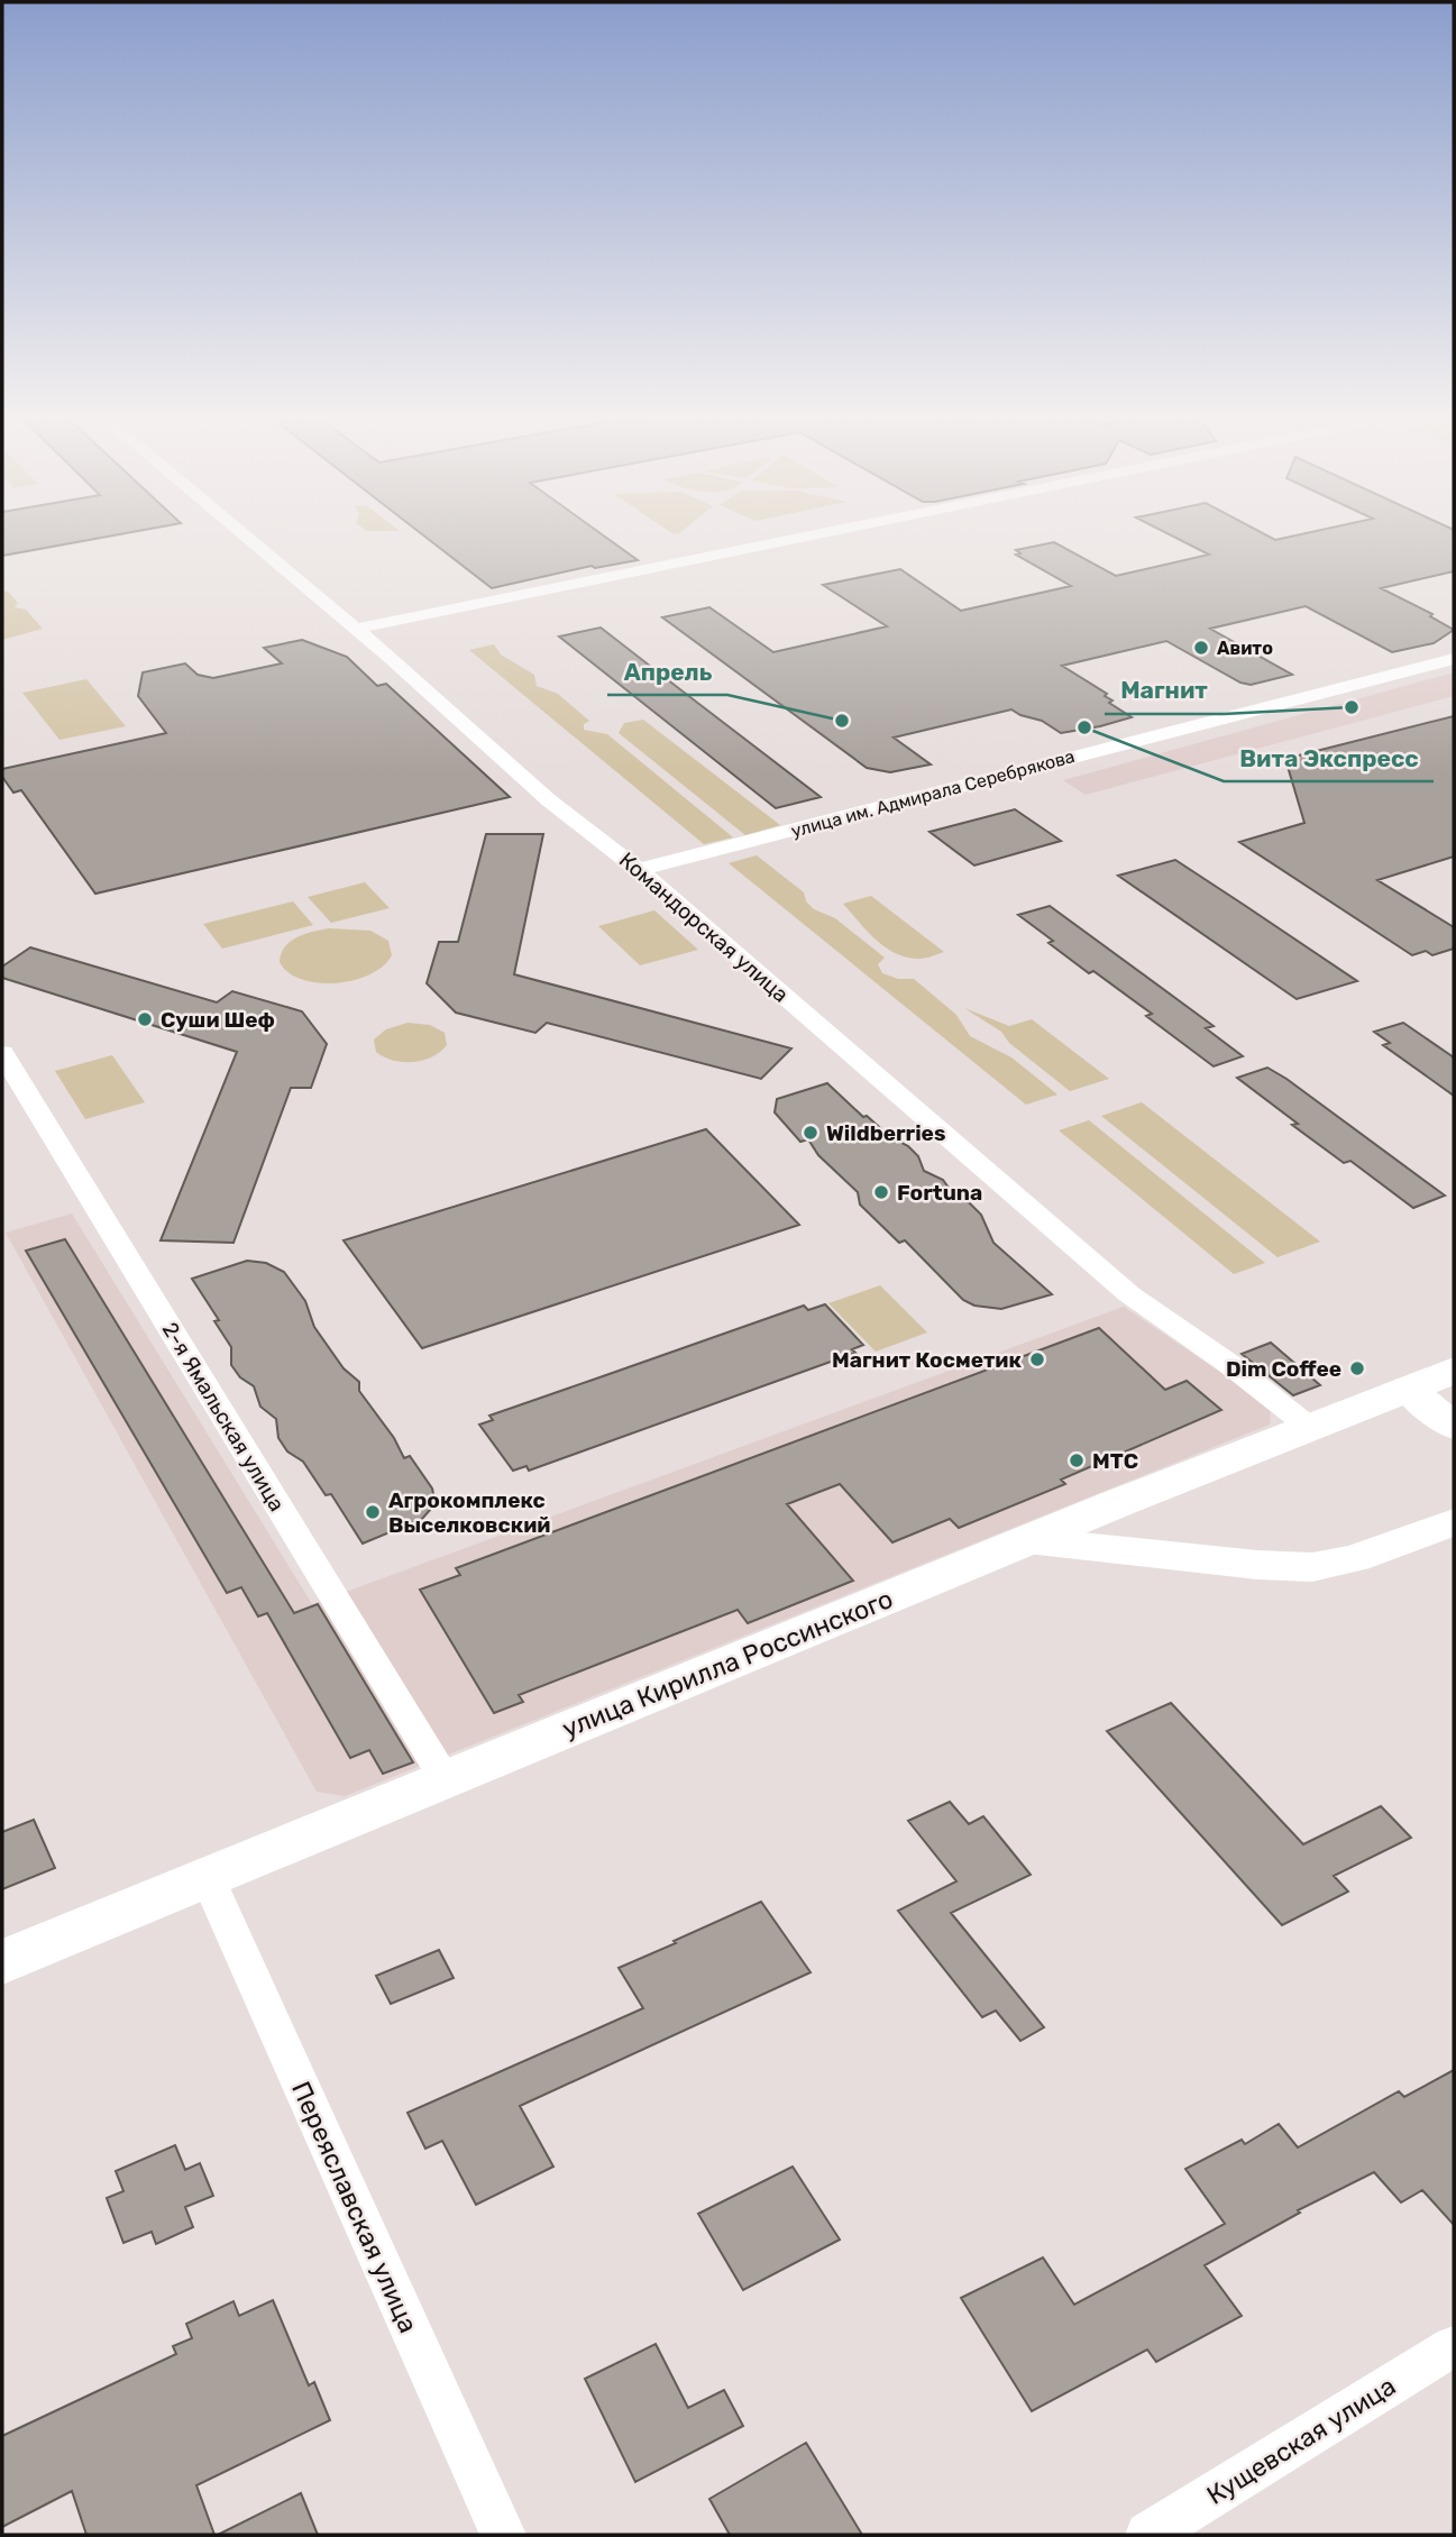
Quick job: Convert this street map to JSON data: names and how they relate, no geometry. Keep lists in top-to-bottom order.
{
  "streets": {
    "main road": ["улица Кирилла Россинского"],
    "street": [
      "улица им. Адмирала Серебрякова",
      "Командорская улица",
      "2-я Ямальская улица",
      "Переяславская улица",
      "Кущевская улица"
    ]
  },
  "crossings": [
    ["улица им. Адмирала Серебрякова", "Командорская улица"],
    ["Командорская улица", "улица Кирилла Россинского"],
    ["2-я Ямальская улица", "улица Кирилла Россинского"],
    ["улица Кирилла Россинского", "Переяславская улица"]
  ],
  "places": [
    "Авито",
    "Магнит",
    "Апрель",
    "Вита Экспресс",
    "Суши Шеф",
    "Wildberries",
    "Fortuna",
    "Магнит Косметик",
    "Dim Coffee",
    "МТС",
    "Агрокомплекс Выселковский"
  ]
}
